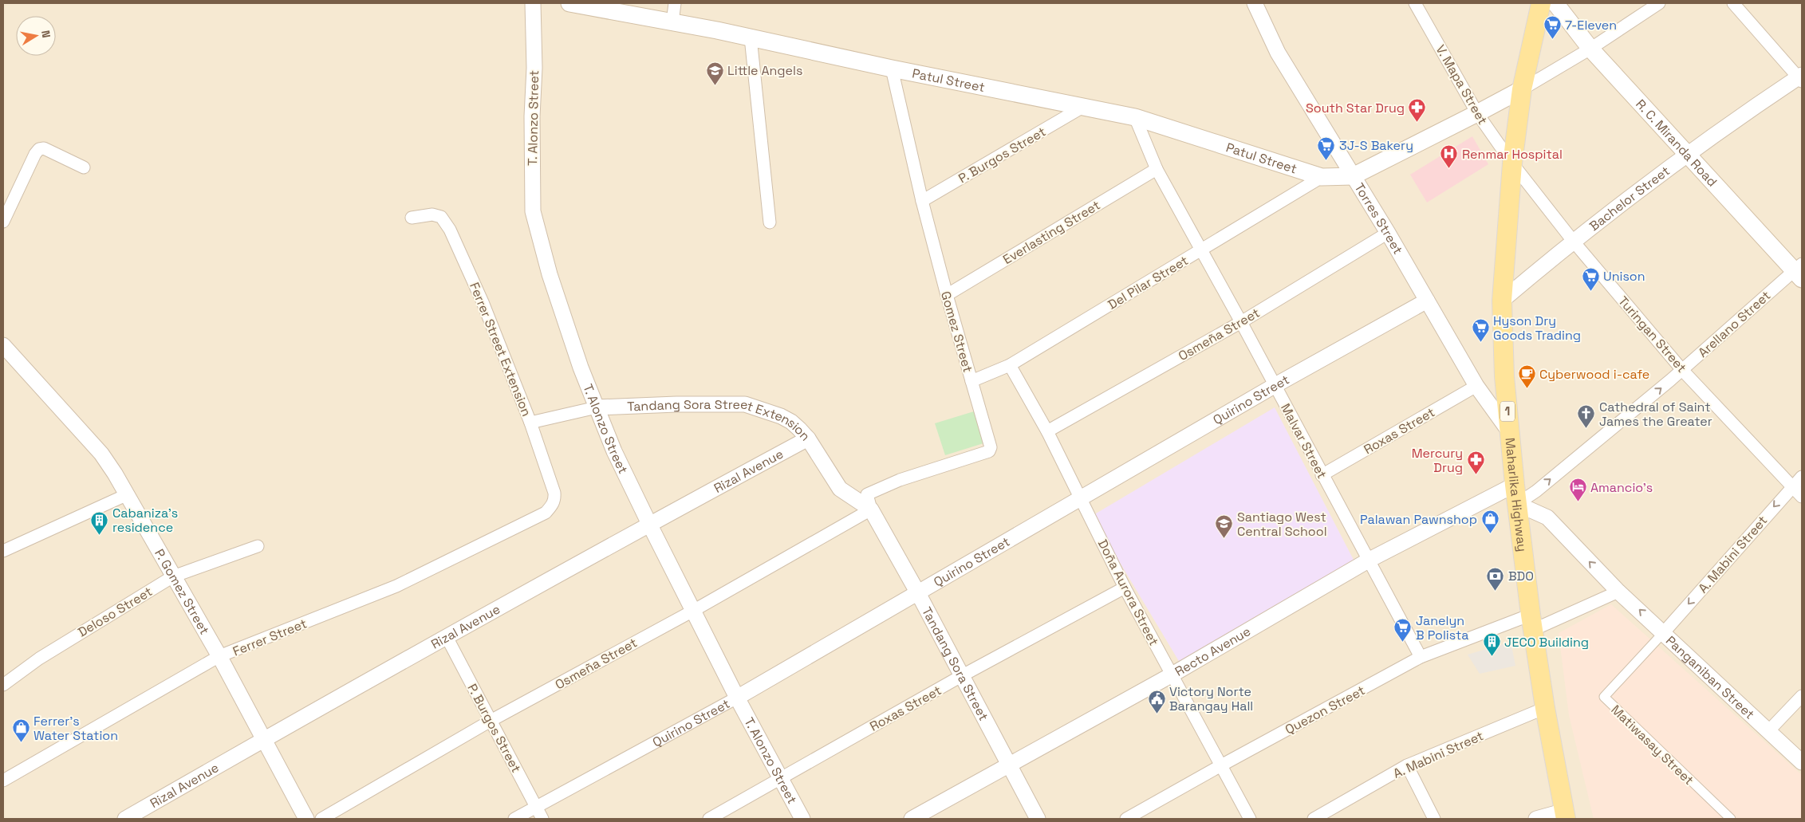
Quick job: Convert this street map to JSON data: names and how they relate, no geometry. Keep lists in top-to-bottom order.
{
  "streets": {
    "main road": [
      "Patul Street",
      "R. C. Miranda Road",
      "1",
      "Maharlika Highway"
    ],
    "street": [
      "V. Mapa Street",
      "T. Alonzo Street",
      "P. Burgos Street",
      "Bachelor Street",
      "Torres Street",
      "Everlasting Street",
      "Del Pilar Street",
      "Arellano Street",
      "Gomez Street",
      "Osmeña Street",
      "Turingan Street",
      "Ferrer Street Extension",
      "Quirino Street",
      "Tandang Sora Street Extension",
      "Roxas Street",
      "Malvar Street",
      "Rizal Avenue",
      "A. Mabini Street",
      "P. Gomez Street",
      "Doña Aurora Street",
      "Deloso Street",
      "Ferrer Street",
      "Recto Avenue",
      "Tandang Sora Street",
      "Panganiban Street",
      "Quezon Street",
      "Matiwasay Street"
    ]
  },
  "crossings": [
    ["Patul Street", "P. Burgos Street"],
    ["Patul Street", "Torres Street"],
    ["Patul Street", "Del Pilar Street"],
    ["Patul Street", "Gomez Street"],
    ["Patul Street", "Malvar Street"],
    ["V. Mapa Street", "Turingan Street"],
    ["V. Mapa Street", "Maharlika Highway"],
    ["T. Alonzo Street", "Osmeña Street"],
    ["T. Alonzo Street", "Quirino Street"],
    ["T. Alonzo Street", "Tandang Sora Street Extension"],
    ["T. Alonzo Street", "Roxas Street"],
    ["T. Alonzo Street", "Rizal Avenue"],
    ["R. C. Miranda Road", "Bachelor Street"],
    ["R. C. Miranda Road", "Arellano Street"],
    ["P. Burgos Street", "Gomez Street"],
    ["P. Burgos Street", "Osmeña Street"],
    ["P. Burgos Street", "Quirino Street"],
    ["P. Burgos Street", "Rizal Avenue"],
    ["Bachelor Street", "Turingan Street"],
    ["Bachelor Street", "Maharlika Highway"],
    ["Torres Street", "Osmeña Street"],
    ["Torres Street", "Quirino Street"],
    ["Torres Street", "Roxas Street"],
    ["Torres Street", "Maharlika Highway"],
    ["Everlasting Street", "Gomez Street"],
    ["Everlasting Street", "Malvar Street"],
    ["Del Pilar Street", "Gomez Street"],
    ["Del Pilar Street", "Malvar Street"],
    ["Del Pilar Street", "Doña Aurora Street"],
    ["Arellano Street", "Turingan Street"],
    ["Arellano Street", "Maharlika Highway"],
    ["Arellano Street", "Panganiban Street"],
    ["Gomez Street", "Osmeña Street"],
    ["Gomez Street", "Tandang Sora Street Extension"],
    ["Gomez Street", "Tandang Sora Street"],
    ["Osmeña Street", "Tandang Sora Street Extension"],
    ["Osmeña Street", "Malvar Street"],
    ["Osmeña Street", "Doña Aurora Street"],
    ["Osmeña Street", "Tandang Sora Street"],
    ["Turingan Street", "Maharlika Highway"],
    ["Turingan Street", "A. Mabini Street"],
    ["Ferrer Street Extension", "Tandang Sora Street Extension"],
    ["Ferrer Street Extension", "Ferrer Street"],
    ["Quirino Street", "Malvar Street"],
    ["Quirino Street", "Doña Aurora Street"],
    ["Quirino Street", "Tandang Sora Street"],
    ["Tandang Sora Street Extension", "Rizal Avenue"],
    ["Tandang Sora Street Extension", "Tandang Sora Street"],
    ["Roxas Street", "Malvar Street"],
    ["Roxas Street", "Doña Aurora Street"],
    ["Roxas Street", "Tandang Sora Street"],
    ["Malvar Street", "Recto Avenue"],
    ["Malvar Street", "Quezon Street"],
    ["Rizal Avenue", "P. Gomez Street"],
    ["Maharlika Highway", "A. Mabini Street"],
    ["Maharlika Highway", "Recto Avenue"],
    ["Maharlika Highway", "Panganiban Street"],
    ["Maharlika Highway", "Quezon Street"],
    ["A. Mabini Street", "Panganiban Street"],
    ["A. Mabini Street", "Matiwasay Street"],
    ["P. Gomez Street", "Deloso Street"],
    ["P. Gomez Street", "Ferrer Street"],
    ["Doña Aurora Street", "Recto Avenue"],
    ["Doña Aurora Street", "Quezon Street"],
    ["Recto Avenue", "Tandang Sora Street"],
    ["Panganiban Street", "Matiwasay Street"]
  ],
  "one_way": ["Arellano Street", "A. Mabini Street", "Panganiban Street"],
  "places": {
    "supermarket": [
      "7-Eleven",
      "3J-S Bakery",
      "Unison",
      "Hyson Dry Goods Trading",
      "Janelyn B Polista"
    ],
    "school or university": ["Little Angels", "Santiago West Central School"],
    "pharmacy": ["South Star Drug", "Mercury Drug"],
    "hospital": ["Renmar Hospital"],
    "cafe": ["Cyberwood i-cafe"],
    "church": ["Cathedral of Saint James the Greater"],
    "hotel": ["Amancio's"],
    "shop": ["Palawan Pawnshop", "Ferrer's Water Station"],
    "building": ["Cabaniza's residence", "JECO Building"],
    "bank": ["BDO"],
    "public building": ["Victory Norte Barangay Hall"]
  },
  "north": "right"
}
